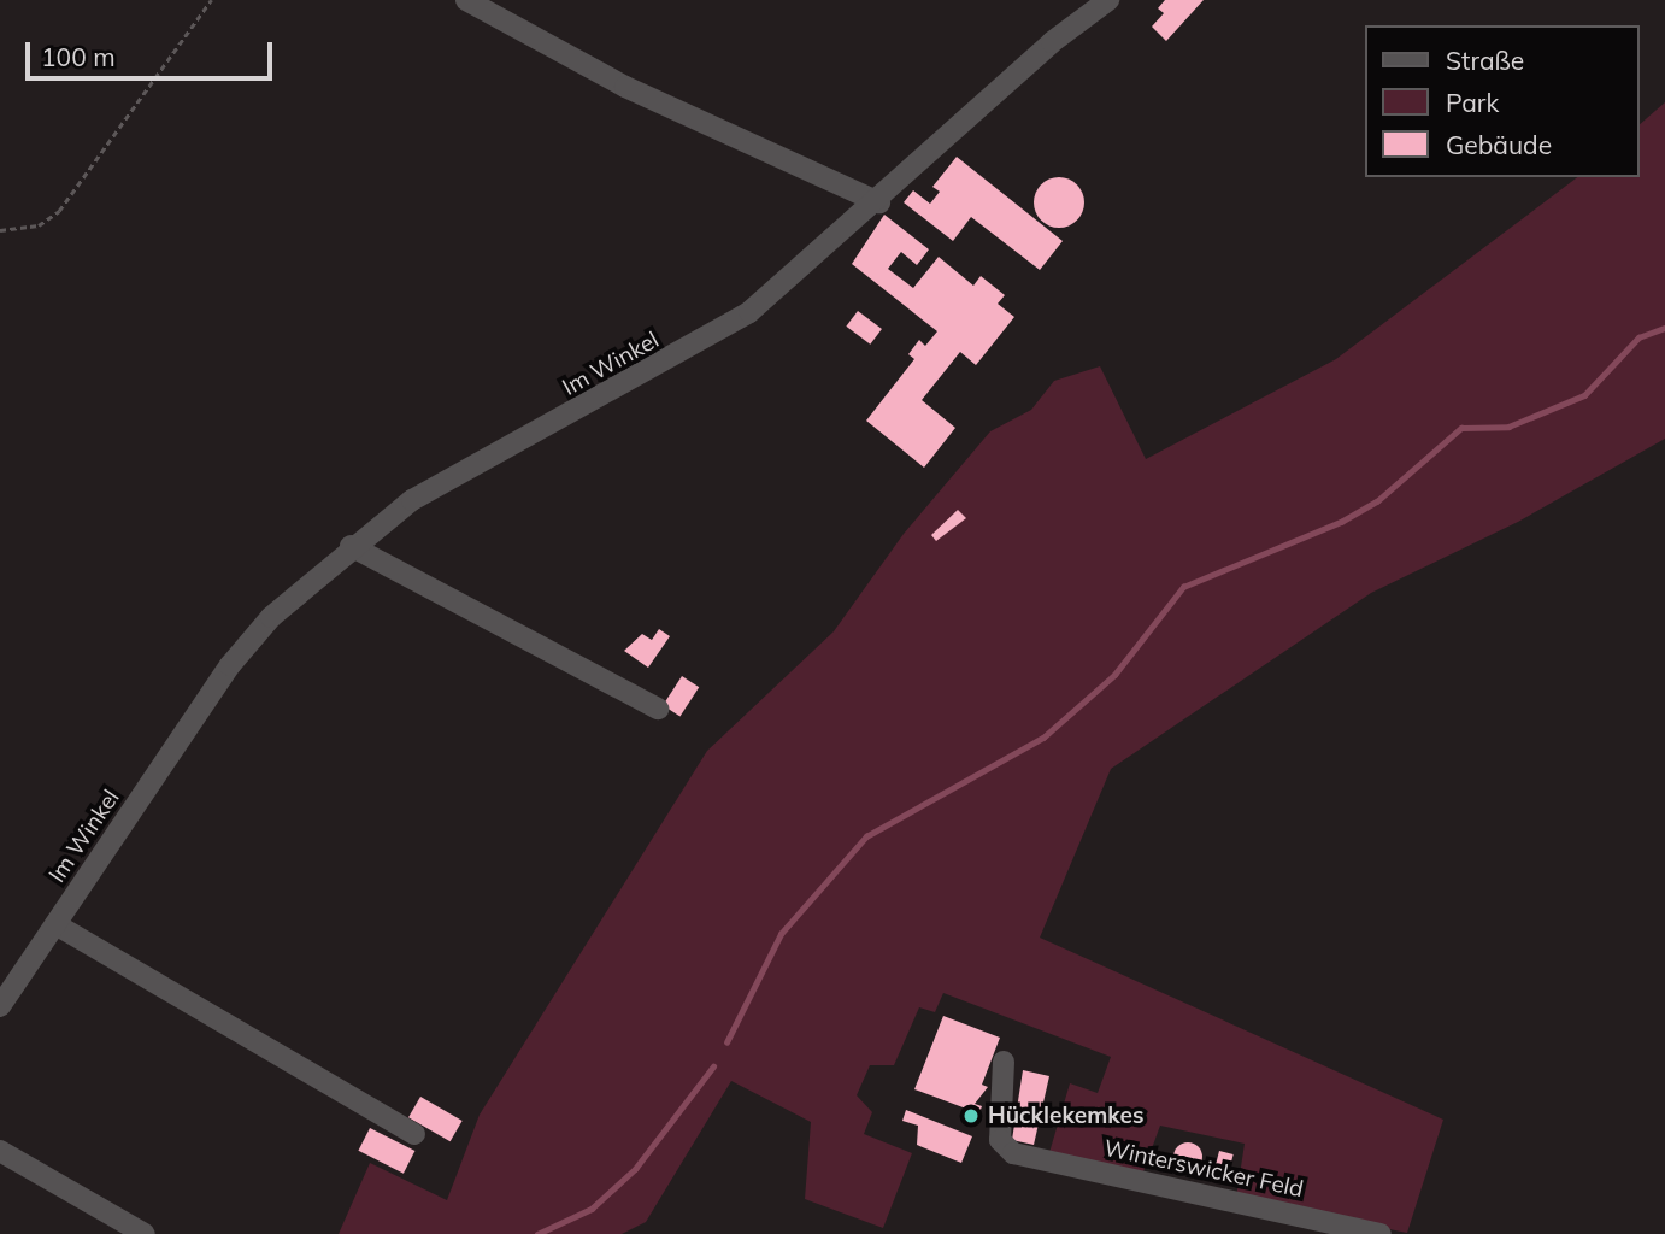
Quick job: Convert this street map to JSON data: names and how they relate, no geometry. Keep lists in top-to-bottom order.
{
  "streets": {
    "street": ["Im Winkel", "Winterswicker Feld"]
  },
  "places": ["Hücklekemkes"],
  "legend": ["Straße", "Park", "Gebäude"],
  "scale_bar": "100 m"
}
